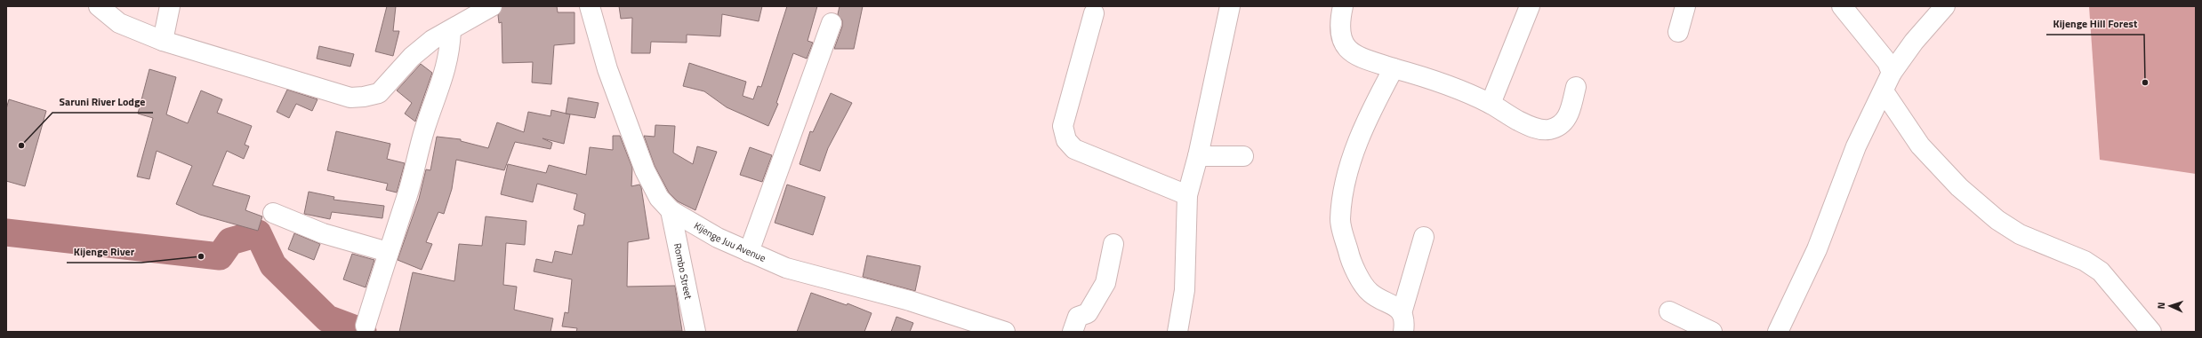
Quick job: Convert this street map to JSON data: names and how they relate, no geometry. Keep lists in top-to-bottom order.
{
  "streets": {
    "street": ["Kijenge Juu Avenue", "Rombo Street"]
  },
  "crossings": [
    ["Kijenge Juu Avenue", "Rombo Street"]
  ],
  "places": ["Kijenge Hill Forest", "Saruni River Lodge", "Kijenge River"],
  "north": "left"
}
